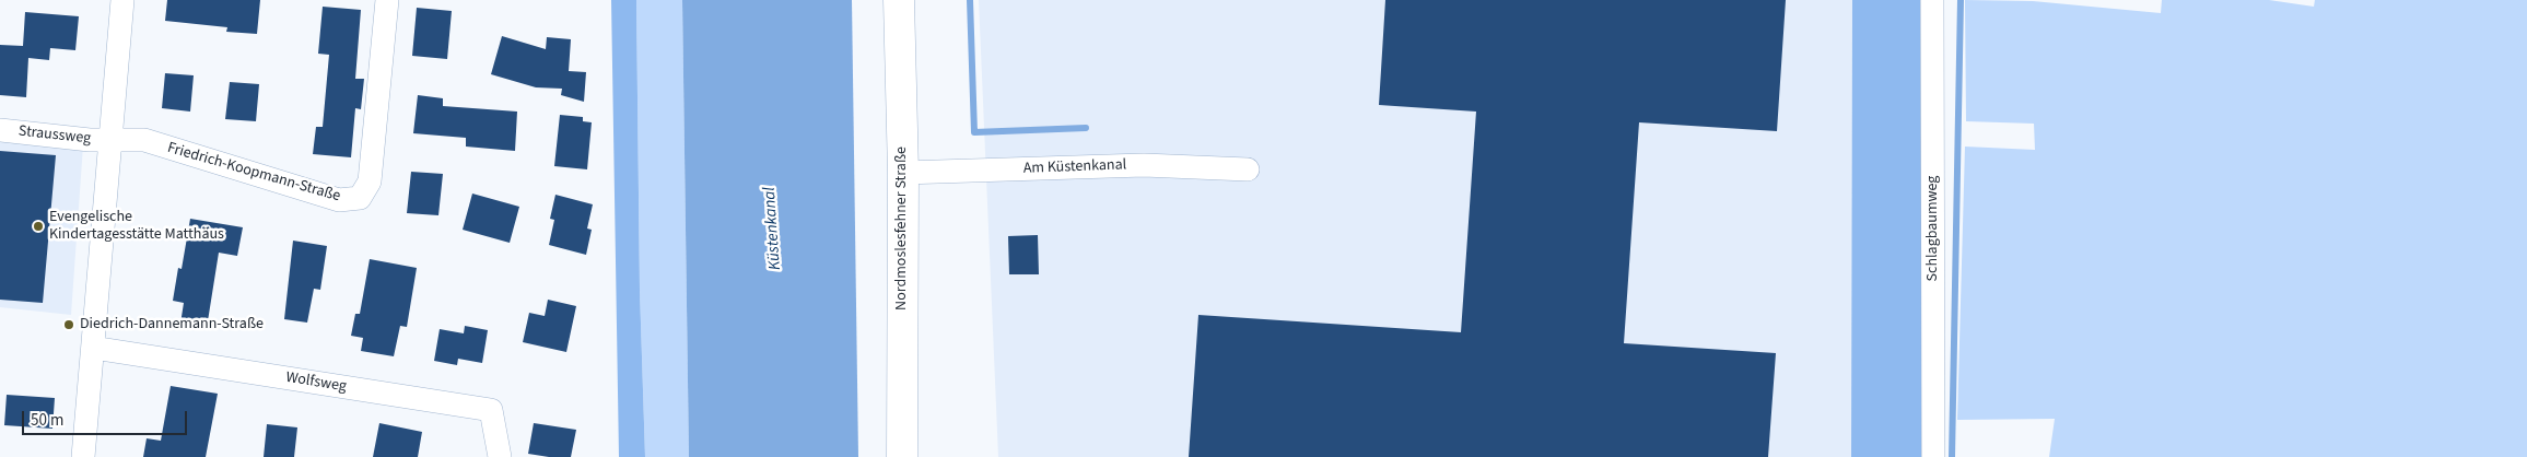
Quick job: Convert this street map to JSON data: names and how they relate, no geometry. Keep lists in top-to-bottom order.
{
  "streets": {
    "main road": ["Nordmoslesfehner Straße"],
    "street": [
      "Straussweg",
      "Am Küstenkanal",
      "Friedrich-Koopmann-Straße",
      "Schlagbaumweg",
      "Wolfsweg"
    ]
  },
  "crossings": [
    ["Straussweg", "Friedrich-Koopmann-Straße"],
    ["Am Küstenkanal", "Nordmoslesfehner Straße"]
  ],
  "water": ["Küstenkanal"],
  "places": ["Evengelische Kindertagesstätte Matthäus", "Diedrich-Dannemann-Straße"],
  "scale_bar": "50 m"
}
